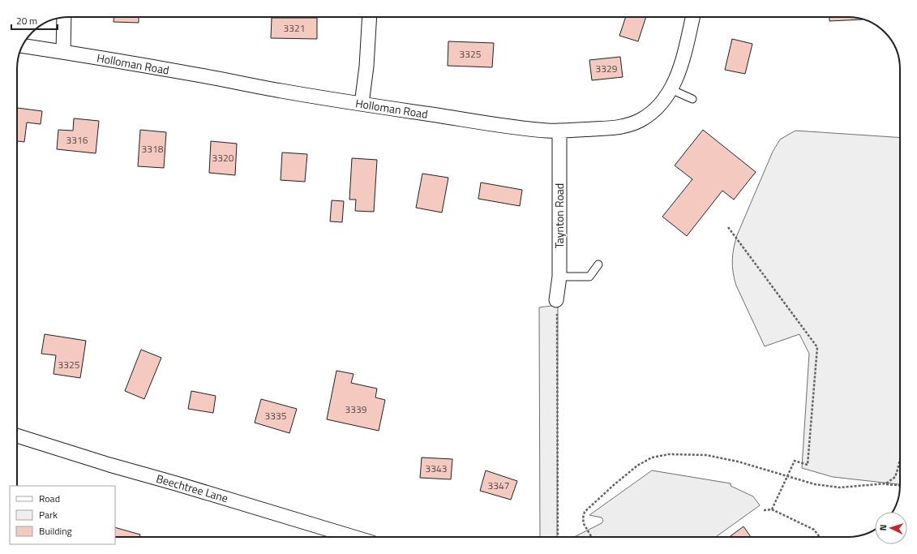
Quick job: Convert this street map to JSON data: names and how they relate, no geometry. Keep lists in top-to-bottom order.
{
  "streets": {
    "street": ["Holloman Road", "Taynton Road", "Beechtree Lane"]
  },
  "crossings": [
    ["Holloman Road", "Taynton Road"]
  ],
  "house_numbers": [
    "3321",
    "3325",
    "3329",
    "3316",
    "3318",
    "3320",
    "3325",
    "3339",
    "3335",
    "3343",
    "3347"
  ],
  "legend": ["Road", "Park", "Building"],
  "scale_bar": "20 m",
  "north": "left"
}
